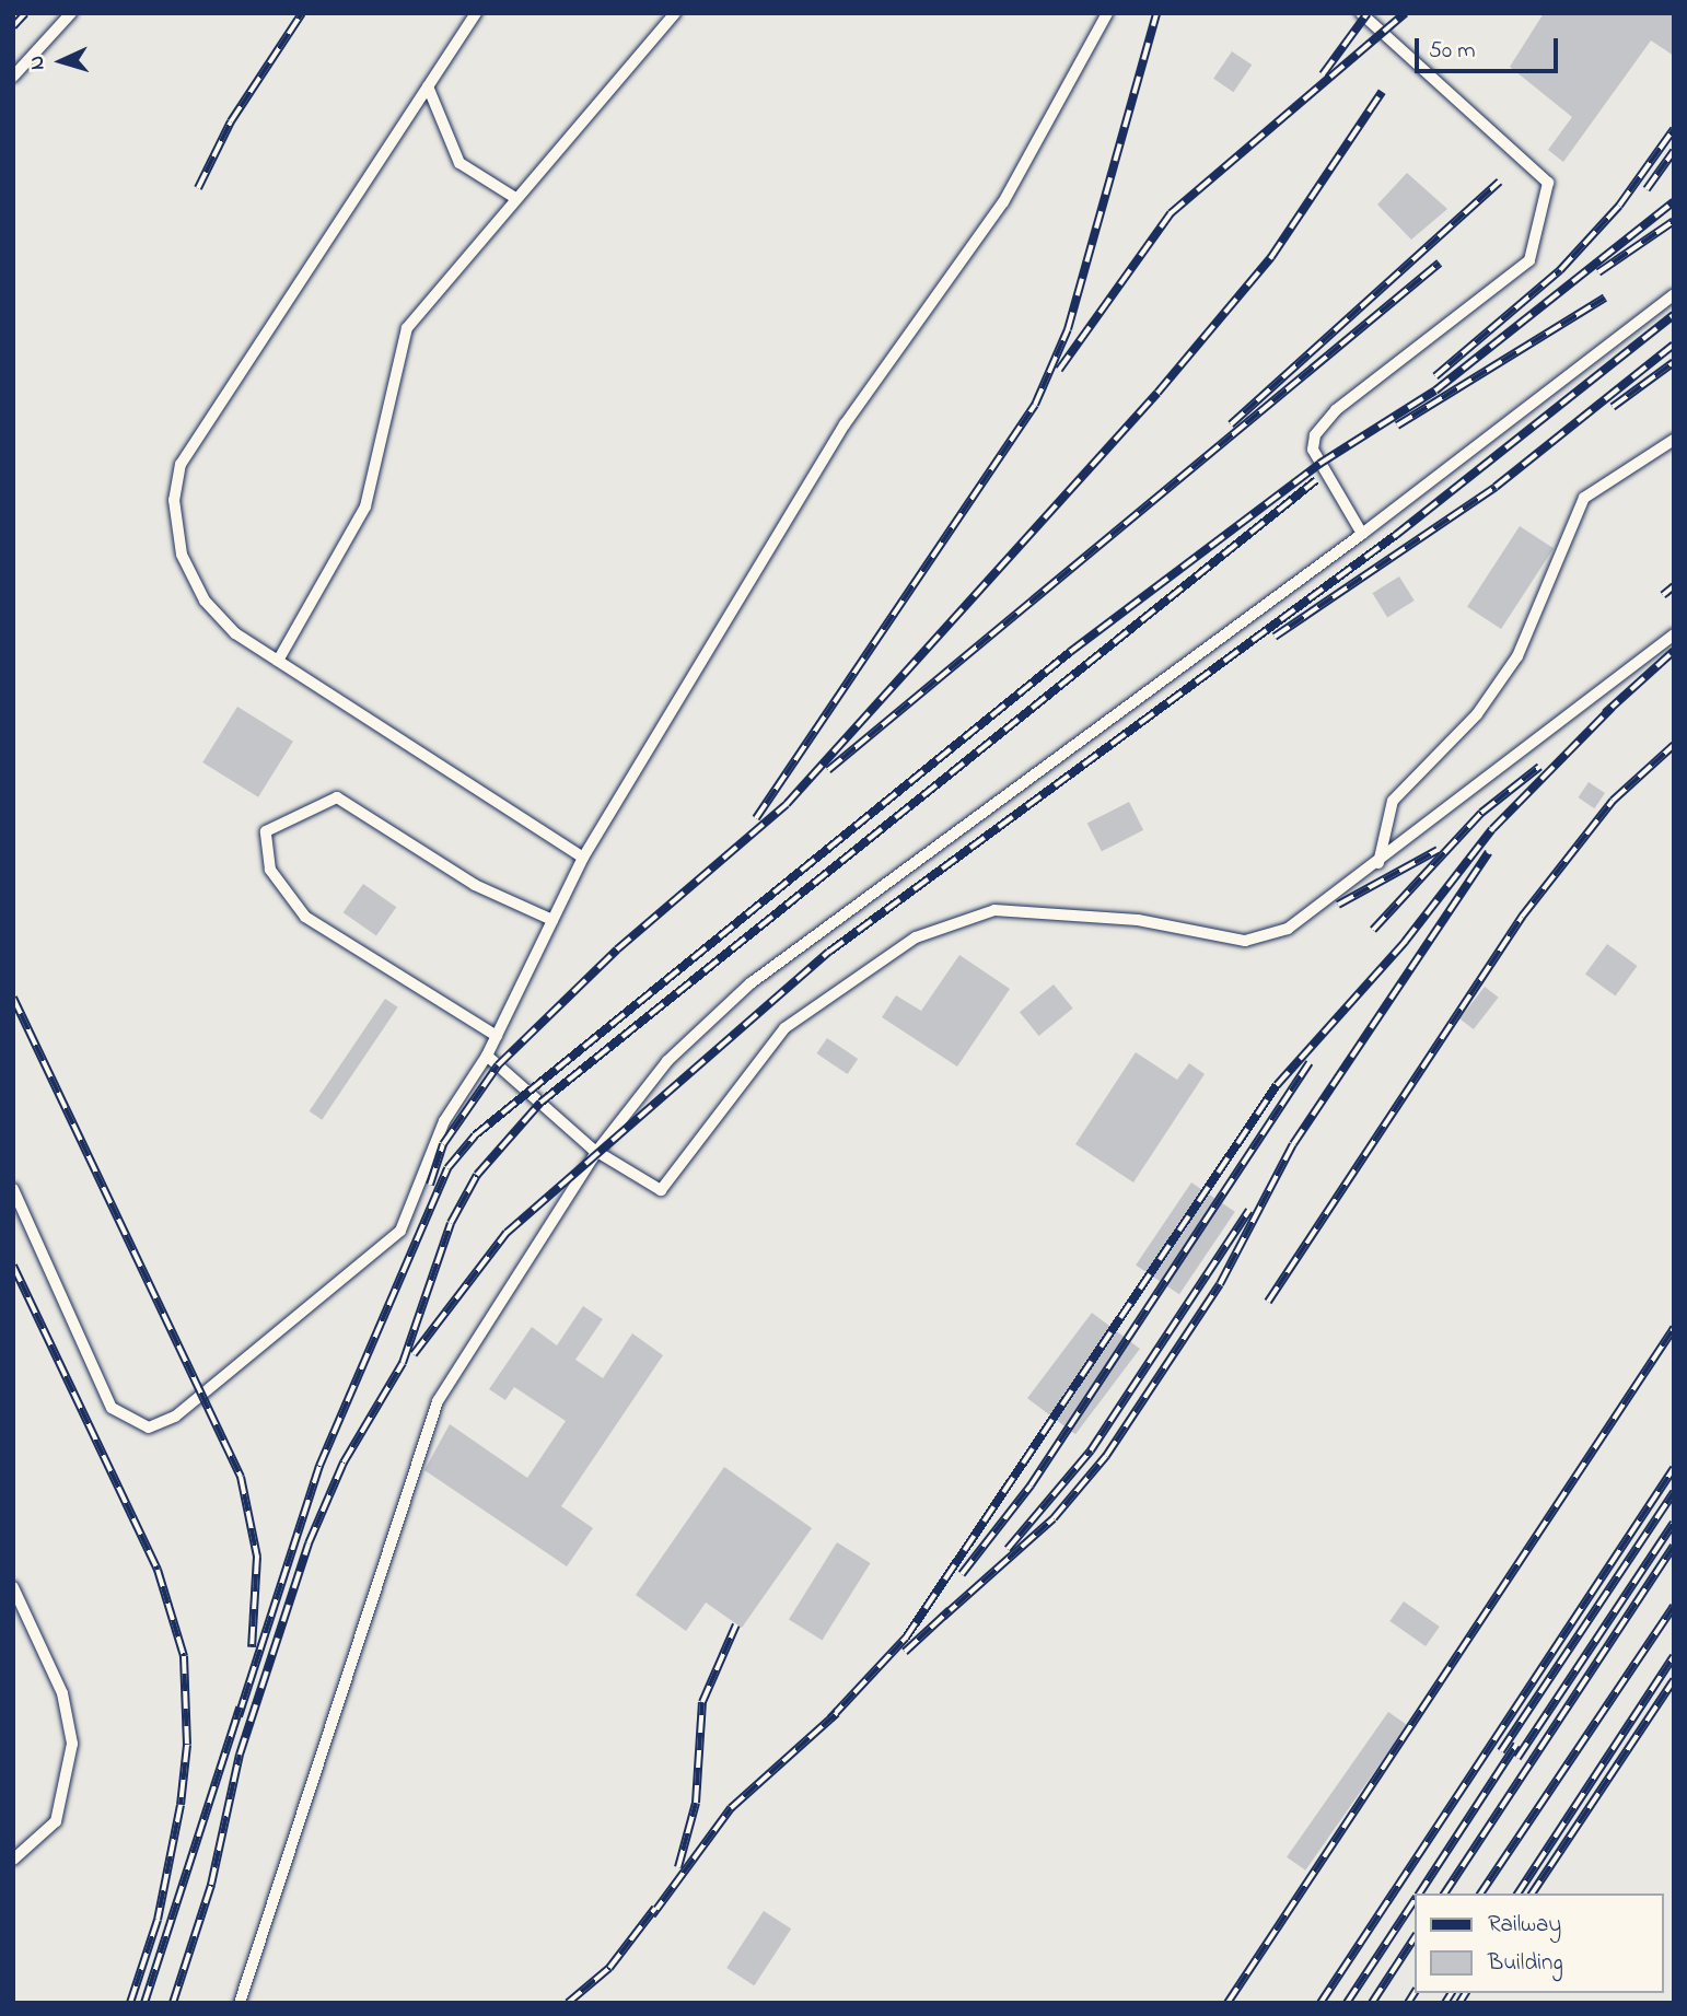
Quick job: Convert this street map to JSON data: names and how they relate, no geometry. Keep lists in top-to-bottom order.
{
  "legend": ["Railway", "Building"],
  "scale_bar": "50 m",
  "north": "left"
}
